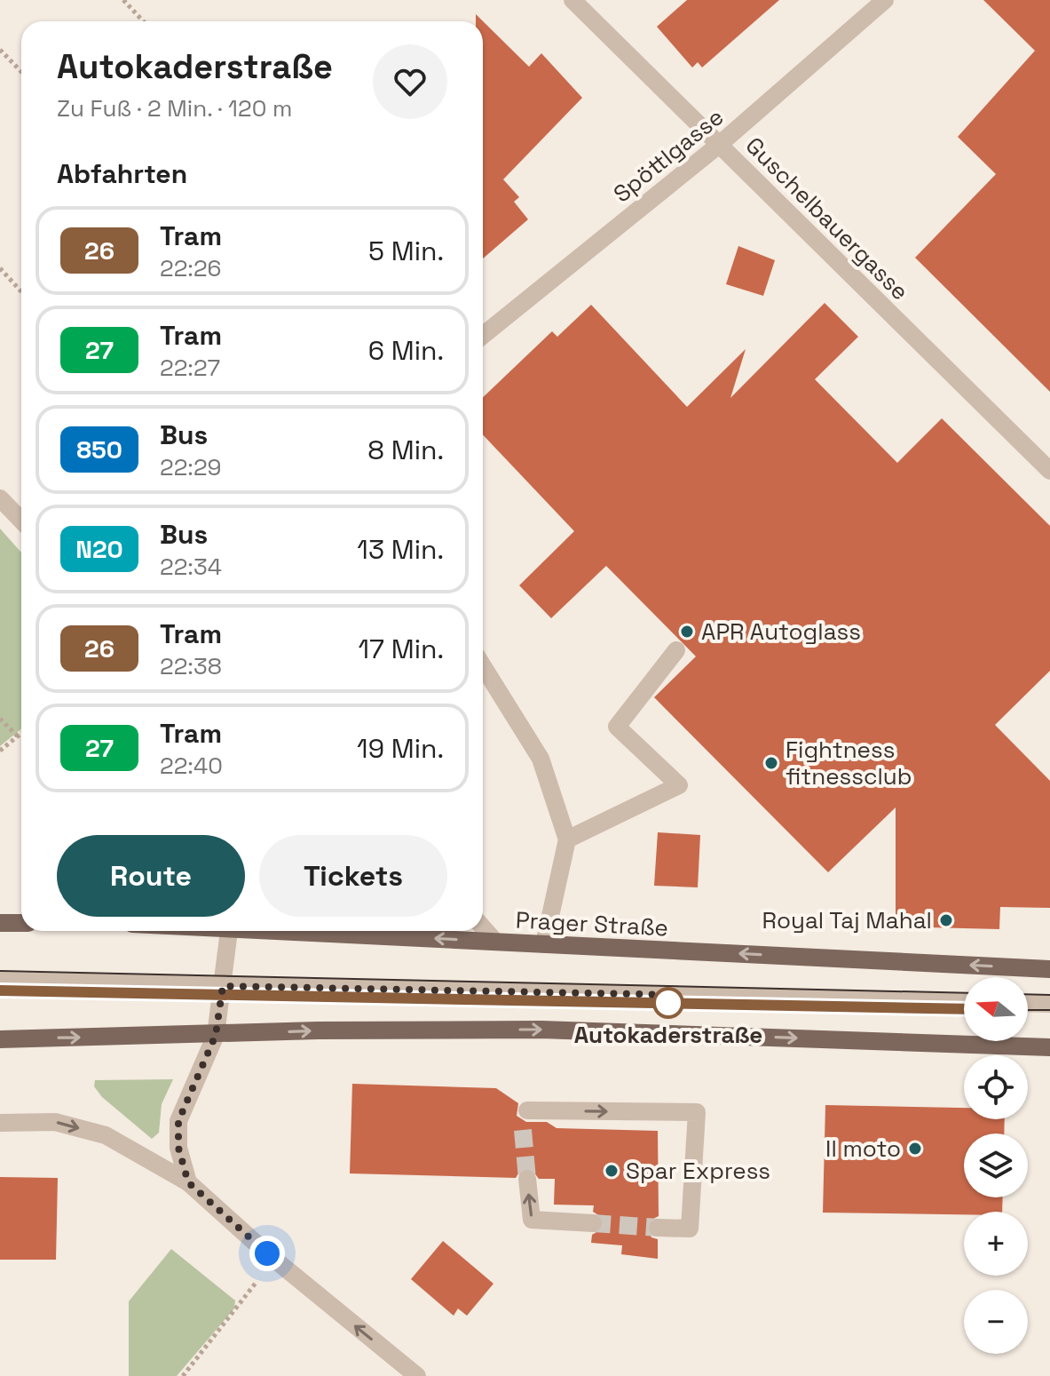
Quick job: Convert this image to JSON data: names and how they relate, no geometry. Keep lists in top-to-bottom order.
{
  "streets": {
    "main road": ["Prager Straße"],
    "street": ["Spöttlgasse", "Guschelbauergasse"]
  },
  "crossings": [
    ["Spöttlgasse", "Guschelbauergasse"]
  ],
  "places": [
    "APR Autoglass",
    "Fightness fitnessclub",
    "Royal Taj Mahal",
    "Autokaderstraße",
    "Il moto",
    "Spar Express"
  ],
  "lines": ["tram line 26"],
  "north": "left",
  "page": {
    "heading": [
      ["Autokaderstraße", "Zu Fuß · 2 Min. · 120 m"],
      "Abfahrten"
    ],
    "list": [
      {
        "mark": "26",
        "name": "Tram",
        "note": "22:26",
        "value": "5 Min."
      },
      {
        "mark": "27",
        "name": "Tram",
        "note": "22:27",
        "value": "6 Min."
      },
      {
        "mark": "850",
        "name": "Bus",
        "note": "22:29",
        "value": "8 Min."
      },
      {
        "mark": "N20",
        "name": "Bus",
        "note": "22:34",
        "value": "13 Min."
      },
      {
        "mark": "26",
        "name": "Tram",
        "note": "22:38",
        "value": "17 Min."
      },
      {
        "mark": "27",
        "name": "Tram",
        "note": "22:40",
        "value": "19 Min."
      }
    ],
    "buttons": ["Route", "Tickets"],
    "map_buttons": ["+", "−"]
  }
}
